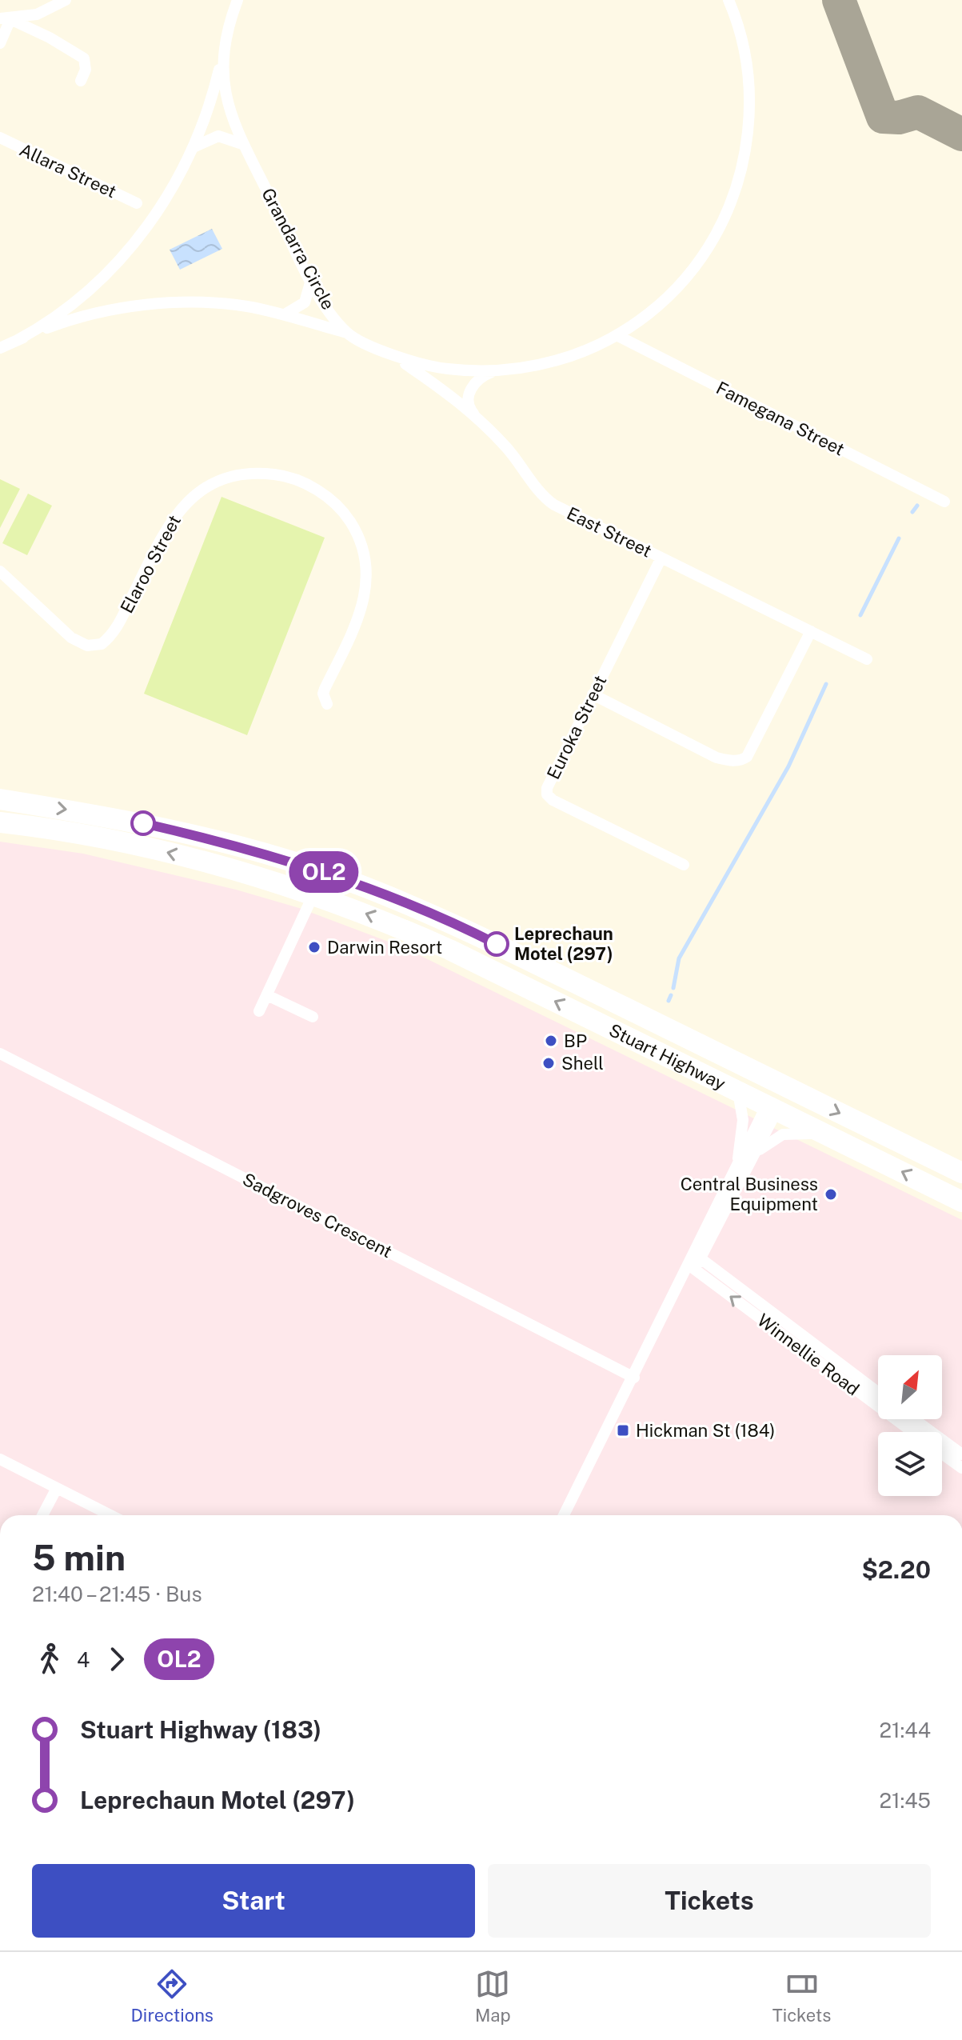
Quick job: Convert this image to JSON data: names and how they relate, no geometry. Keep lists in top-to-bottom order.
{
  "streets": {
    "highway": ["Stuart Highway"],
    "street": [
      "Allara Street",
      "Grandarra Circle",
      "Famegana Street",
      "East Street",
      "Elaroo Street",
      "Euroka Street",
      "Sadgroves Crescent",
      "Winnellie Road"
    ]
  },
  "crossings": [
    ["Grandarra Circle", "Famegana Street"],
    ["Grandarra Circle", "East Street"],
    ["East Street", "Euroka Street"]
  ],
  "places": {
    "other": [
      "Leprechaun Motel (297)",
      "Darwin Resort",
      "BP",
      "Shell",
      "Central Business Equipment"
    ],
    "transit": ["Hickman St (184)"]
  },
  "lines": ["bus line OL2"],
  "north": "top right",
  "page": {
    "on_map": "OL2",
    "heading": ["5 min", "21:40 – 21:45 · Bus", "$2.20"],
    "legs": ["4", "OL2"],
    "list": [
      {
        "name": "Stuart Highway (183)",
        "value": "21:44"
      },
      {
        "name": "Leprechaun Motel (297)",
        "value": "21:45"
      }
    ],
    "buttons": ["Start", "Tickets"],
    "tabs": ["Directions", "Map", "Tickets"]
  }
}
